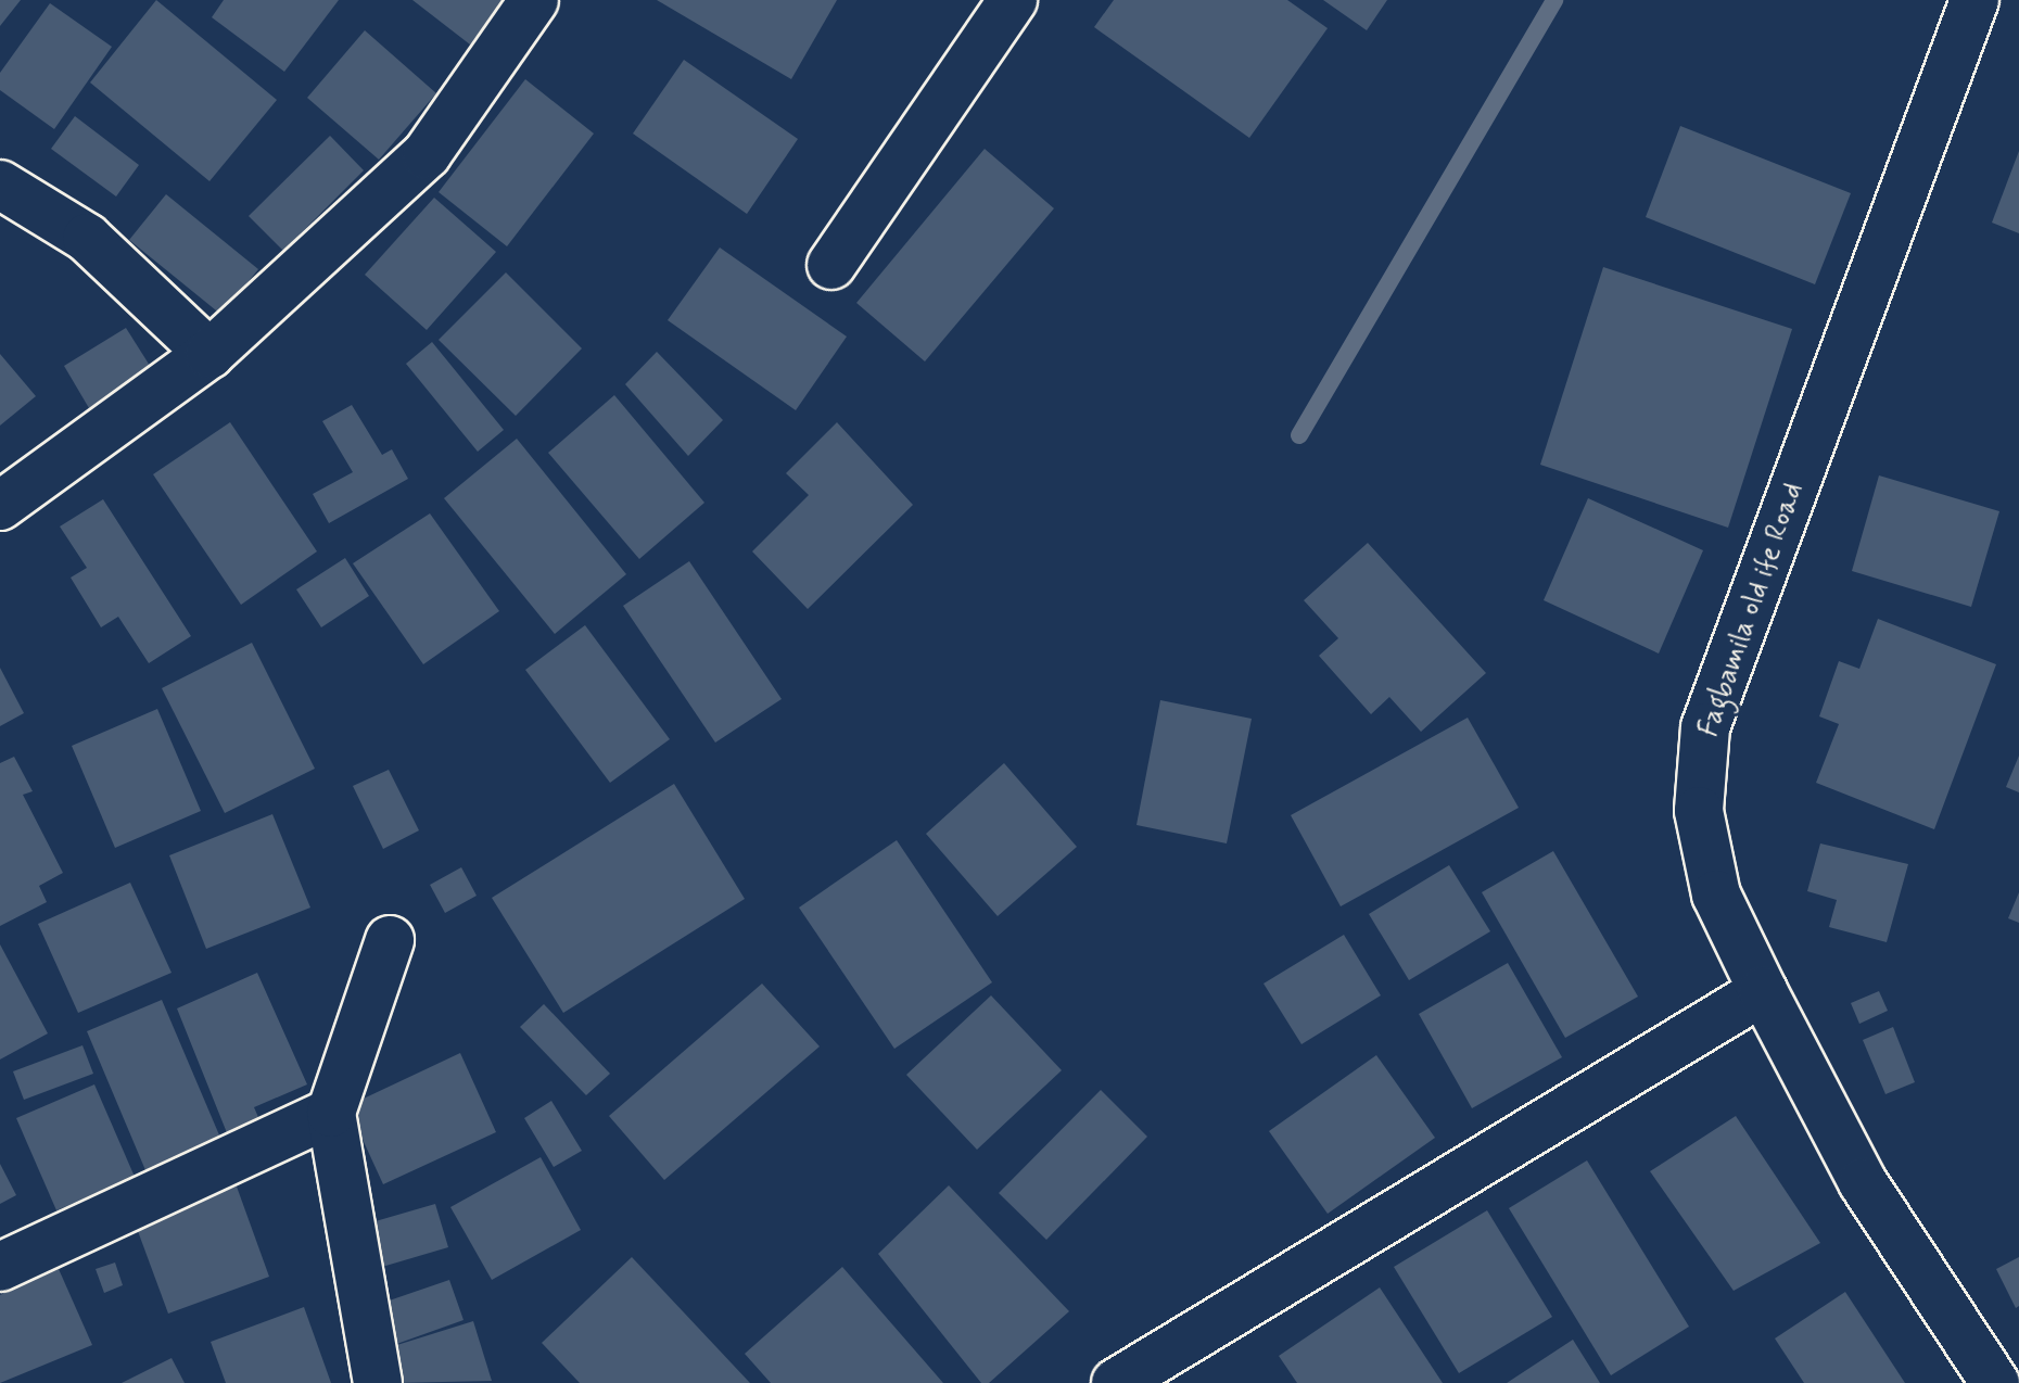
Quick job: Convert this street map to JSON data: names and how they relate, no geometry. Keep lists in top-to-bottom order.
{
  "streets": {
    "street": ["Fagbamila old ife Road"]
  }
}
